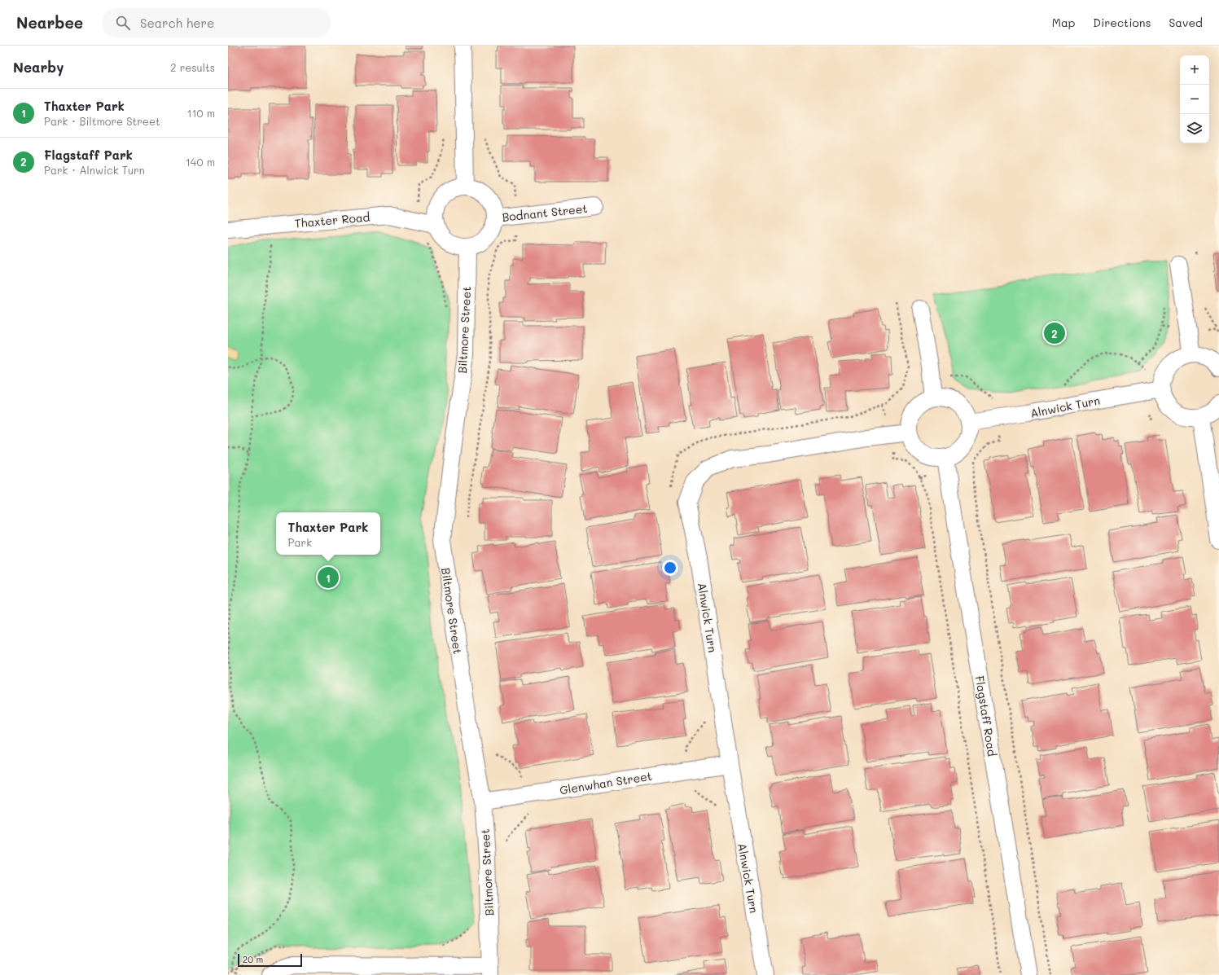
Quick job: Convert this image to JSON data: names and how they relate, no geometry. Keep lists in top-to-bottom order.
{
  "streets": {
    "street": [
      "Bodnant Street",
      "Thaxter Road",
      "Biltmore Street",
      "Alnwick Turn",
      "Flagstaff Road",
      "Glenwhan Street"
    ]
  },
  "crossings": [
    ["Bodnant Street", "Thaxter Road"],
    ["Bodnant Street", "Biltmore Street"],
    ["Thaxter Road", "Biltmore Street"],
    ["Biltmore Street", "Glenwhan Street"],
    ["Alnwick Turn", "Flagstaff Road"],
    ["Alnwick Turn", "Glenwhan Street"]
  ],
  "scale_bar": "20 m",
  "page": {
    "header": "Nearbee",
    "search": "Search here",
    "nav": ["Map", "Directions", "Saved"],
    "heading": ["Nearby", "2 results"],
    "map_buttons": ["+", "−"],
    "list": [
      {
        "mark": "1",
        "name": "Thaxter Park",
        "note": "Park · Biltmore Street",
        "value": "110 m"
      },
      {
        "mark": "2",
        "name": "Flagstaff Park",
        "note": "Park · Alnwick Turn",
        "value": "140 m"
      }
    ],
    "pins": ["2", "1"],
    "popup": ["Thaxter Park", "Park"],
    "scale": "20 m"
  }
}
